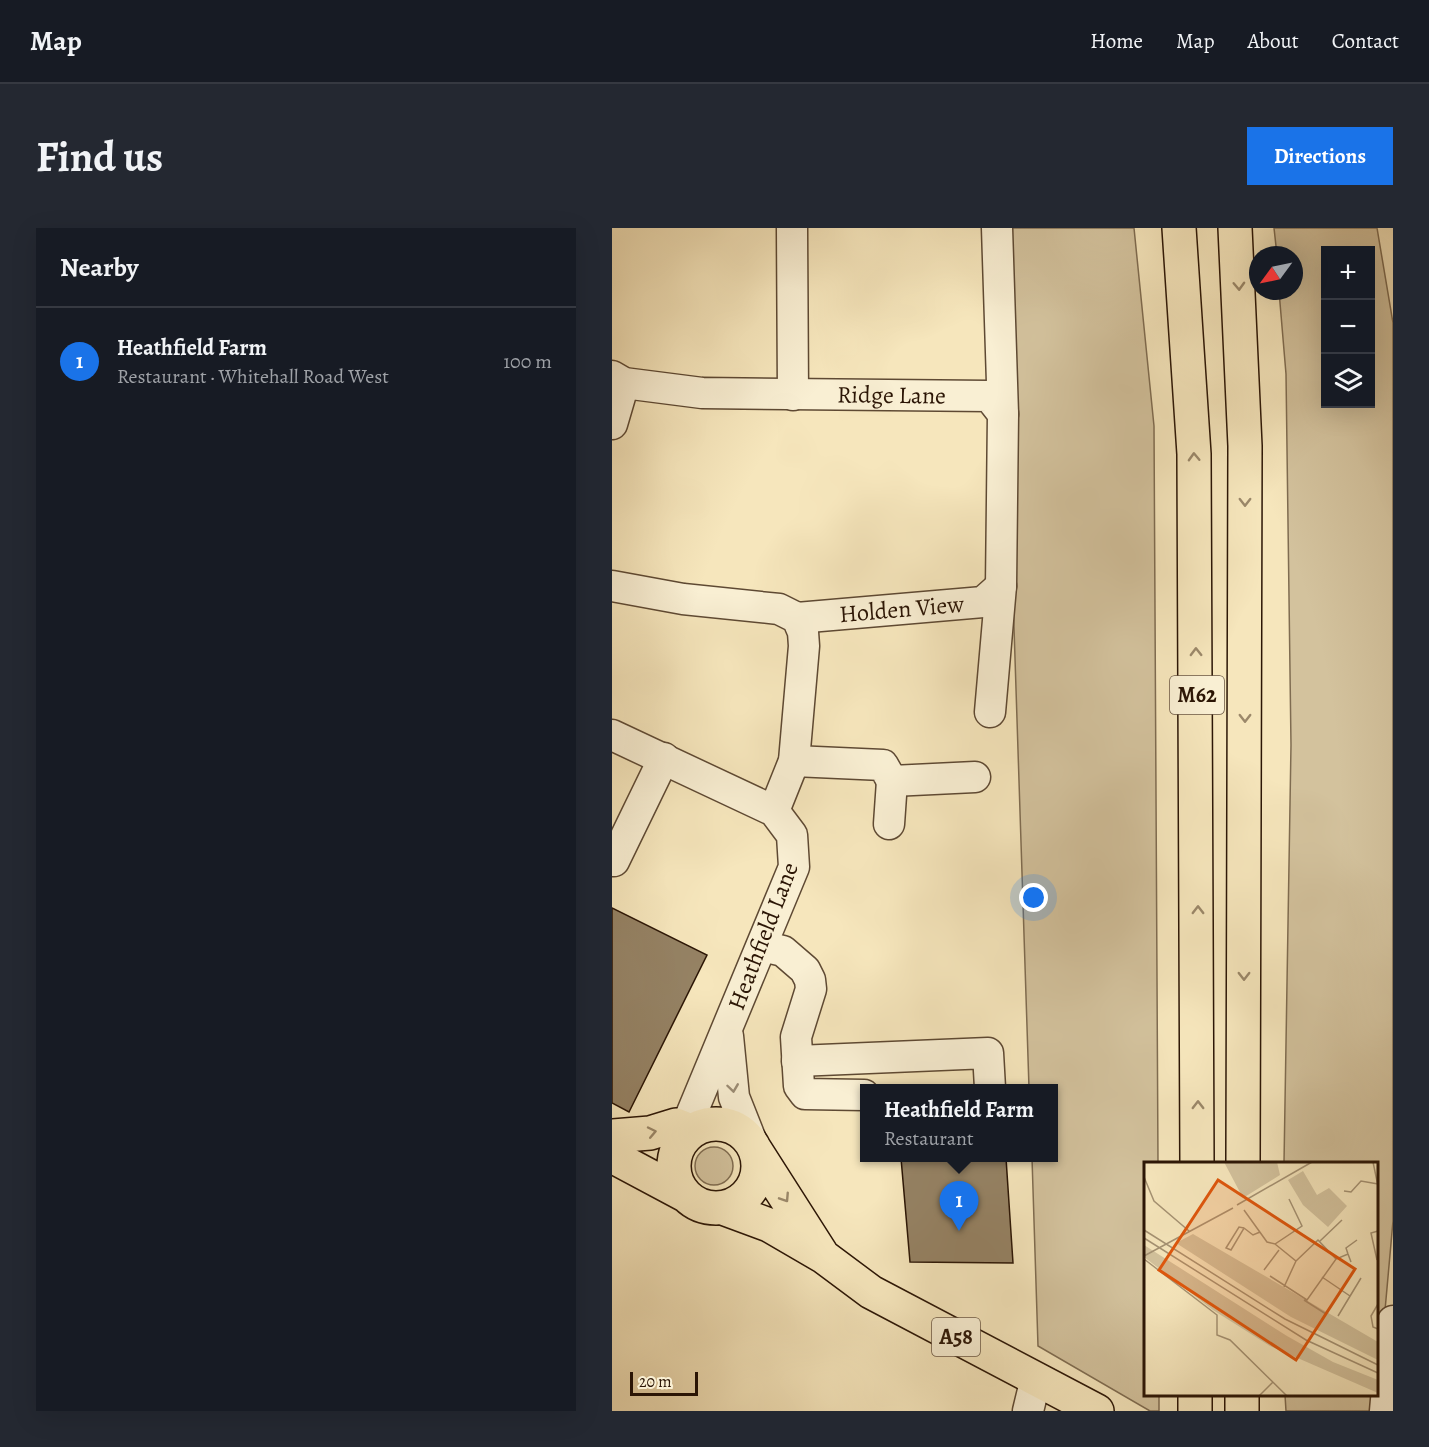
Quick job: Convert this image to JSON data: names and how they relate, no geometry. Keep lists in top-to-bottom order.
{
  "streets": {
    "main road": ["M62", "A58"],
    "street": ["Ridge Lane", "Holden View", "Heathfield Lane"]
  },
  "crossings": [
    ["Heathfield Lane", "A58"]
  ],
  "scale_bar": "20 m",
  "north": "bottom left",
  "page": {
    "header": "Map",
    "nav": [
      "Home",
      "Map",
      "About",
      "Contact"
    ],
    "buttons": "Directions",
    "title": "Find us",
    "heading": "Nearby",
    "map_buttons": ["+", "−"],
    "list": [
      {
        "mark": "1",
        "name": "Heathfield Farm",
        "note": "Restaurant · Whitehall Road West",
        "value": "100 m"
      }
    ],
    "popup": ["Heathfield Farm", "Restaurant"],
    "pins": "1",
    "scale": "20 m"
  }
}
